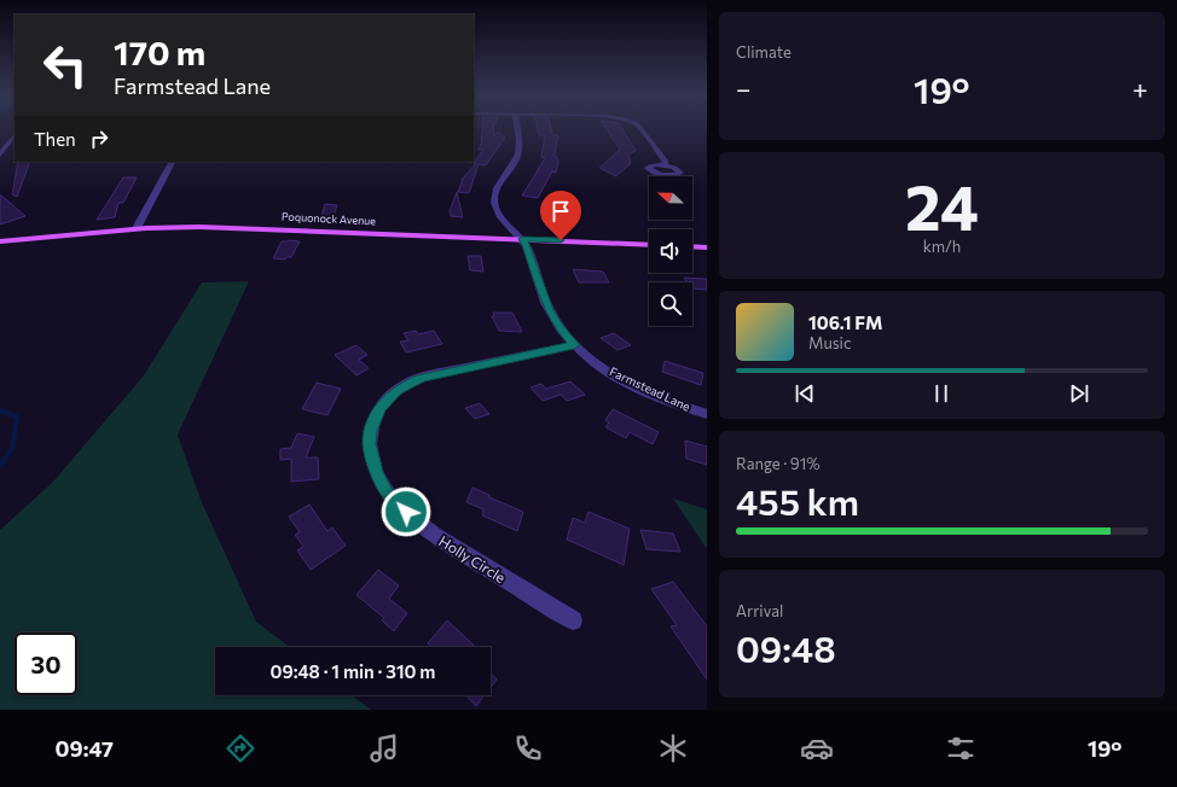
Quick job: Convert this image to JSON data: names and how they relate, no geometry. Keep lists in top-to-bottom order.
{
  "streets": {
    "main road": ["Poquonock Avenue"],
    "street": ["Farmstead Lane", "Holly Circle"]
  },
  "crossings": [
    ["Poquonock Avenue", "Farmstead Lane"],
    ["Farmstead Lane", "Holly Circle"]
  ],
  "north": "left",
  "page": {
    "tile": [
      "Climate",
      ["24", "km/h"],
      ["Range · 91%", "455 km"],
      ["Arrival", "09:48"]
    ],
    "turn": ["170 m", "Farmstead Lane"],
    "heat": ["−", "19°", "+"],
    "then": "Then",
    "song": ["106.1 FM", "Music"],
    "limit": "30",
    "trip": "09:48 · 1 min · 310 m",
    "tabs": ["09:47", "19°"]
  }
}
